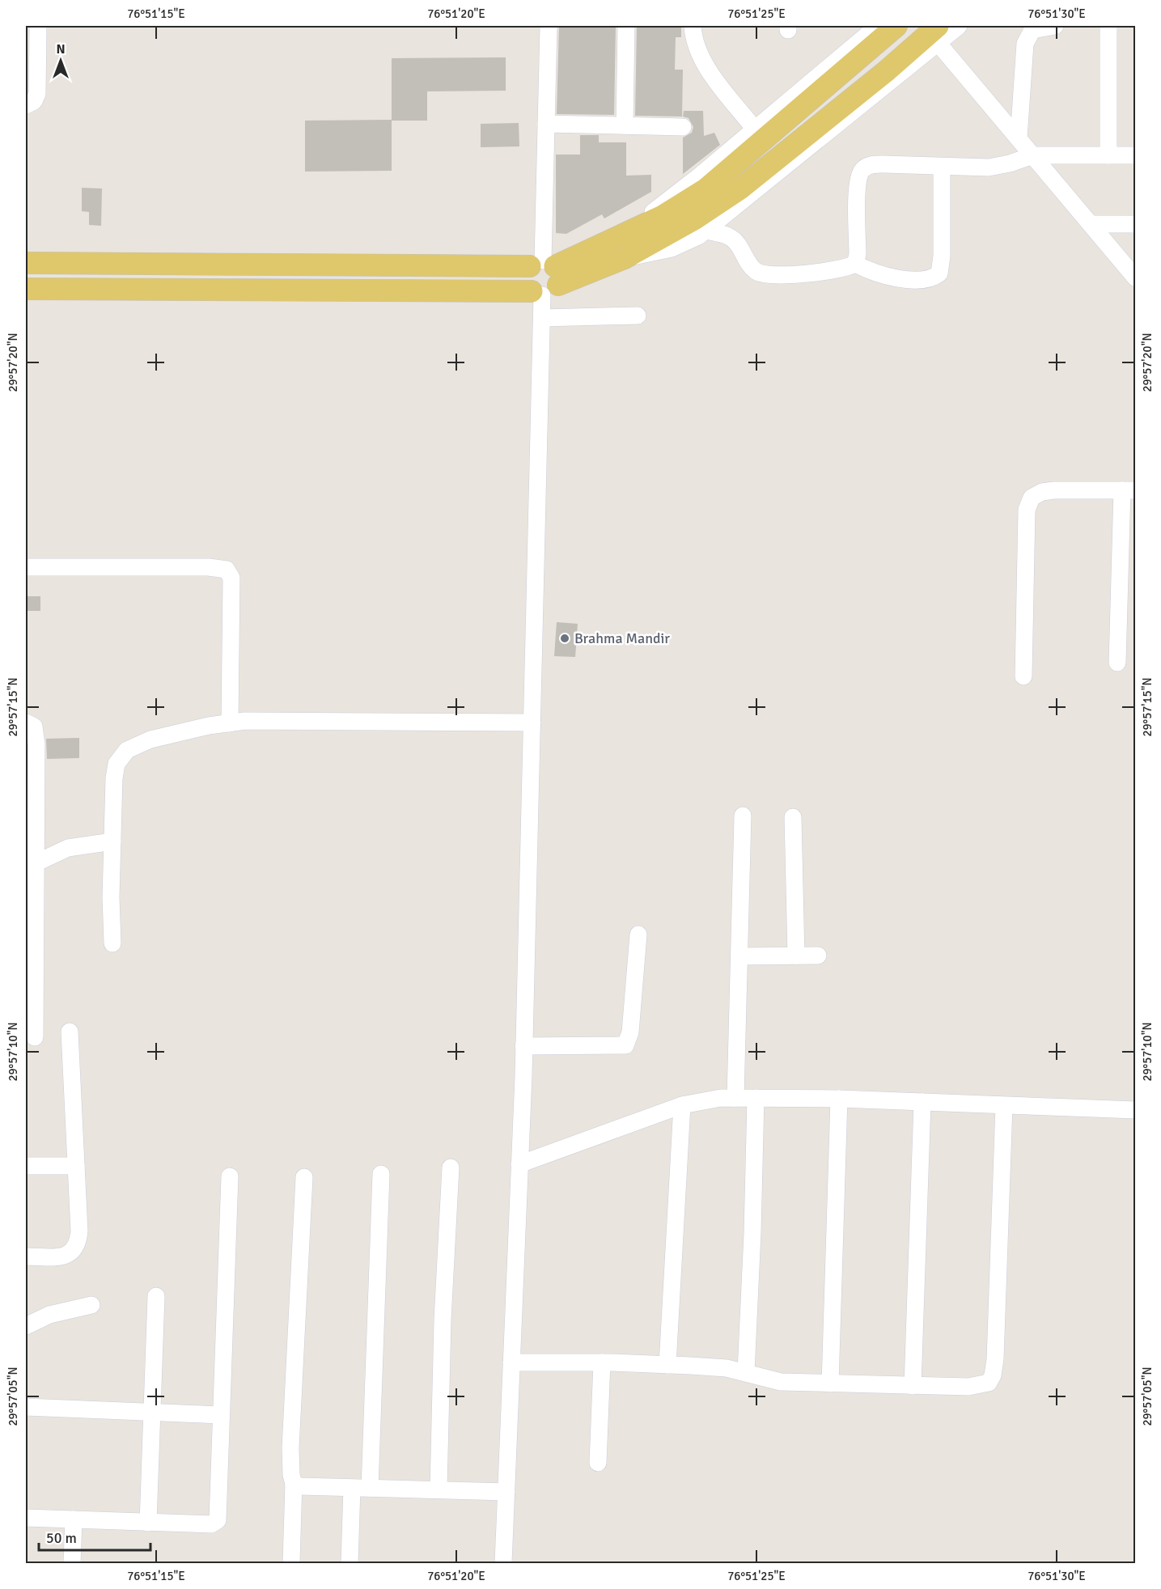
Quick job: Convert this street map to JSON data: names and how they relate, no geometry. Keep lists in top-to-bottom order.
{
  "places": ["Brahma Mandir"],
  "scale_bar": "50 m",
  "north": "top",
  "coordinates": [
    "76°51'15\"E",
    "76°51'20\"E",
    "76°51'25\"E",
    "76°51'30\"E",
    "29°57'20\"N",
    "29°57'15\"N",
    "29°57'10\"N",
    "29°57'05\"N"
  ]
}
